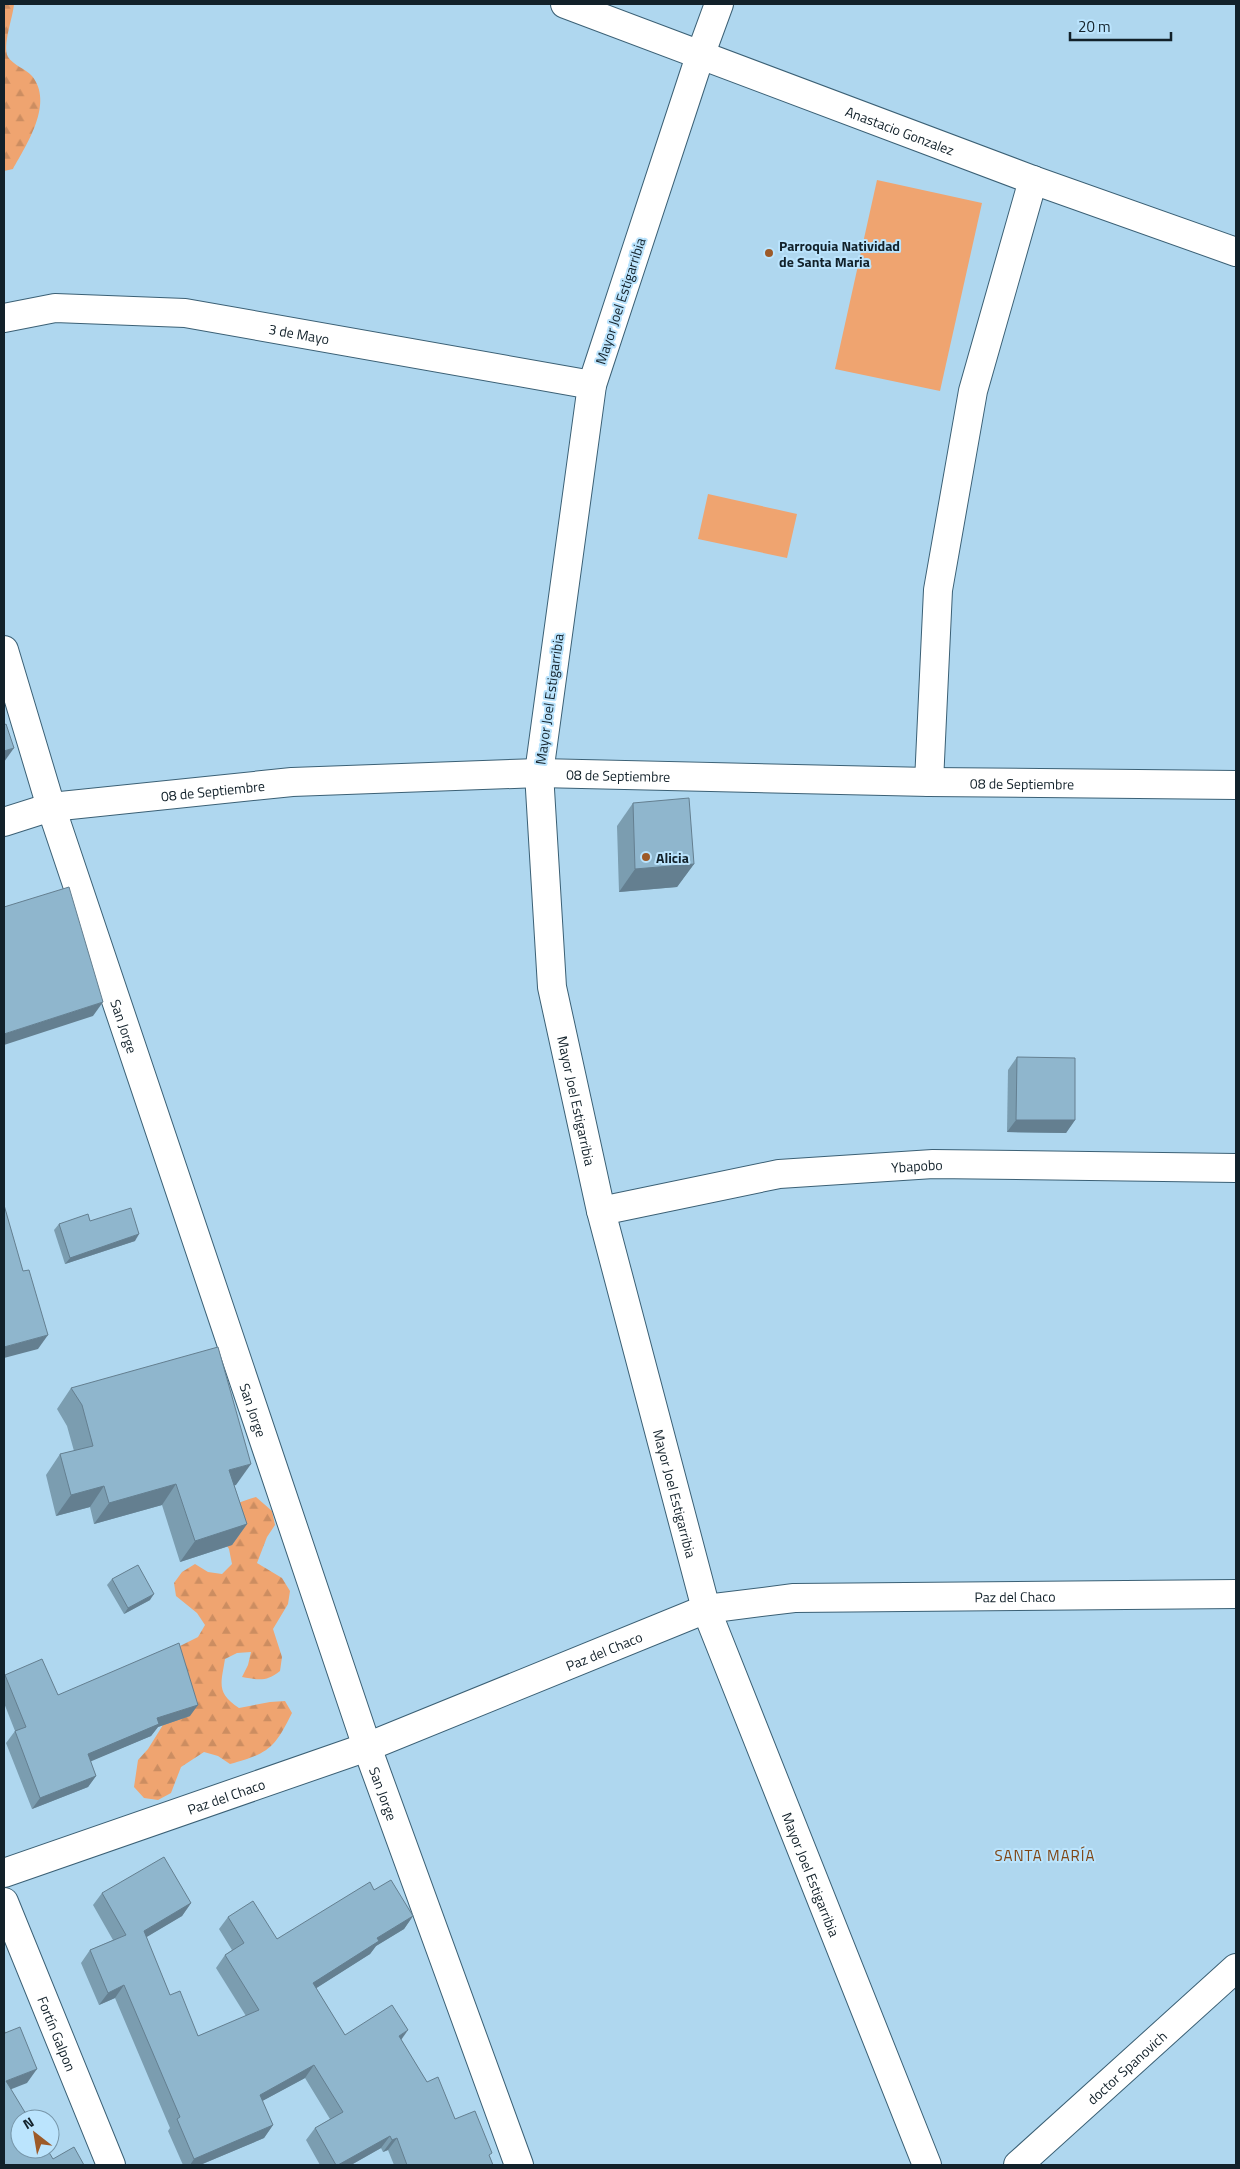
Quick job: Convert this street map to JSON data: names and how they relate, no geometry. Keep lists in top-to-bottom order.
{
  "streets": {
    "street": [
      "Anastacio Gonzalez",
      "Mayor Joel Estigarribia",
      "3 de Mayo",
      "08 de Septiembre",
      "San Jorge",
      "Ybapobo",
      "Paz del Chaco",
      "Fortín Galpon",
      "doctor Spanovich"
    ]
  },
  "crossings": [
    ["Anastacio Gonzalez", "Mayor Joel Estigarribia"],
    ["Mayor Joel Estigarribia", "3 de Mayo"],
    ["Mayor Joel Estigarribia", "08 de Septiembre"],
    ["Mayor Joel Estigarribia", "Ybapobo"],
    ["Mayor Joel Estigarribia", "Paz del Chaco"],
    ["08 de Septiembre", "San Jorge"],
    ["San Jorge", "Paz del Chaco"]
  ],
  "districts": ["SANTA MARÍA"],
  "places": ["Parroquia Natividad de Santa Maria", "Alicia"],
  "scale_bar": "20 m",
  "north": "top left"
}
